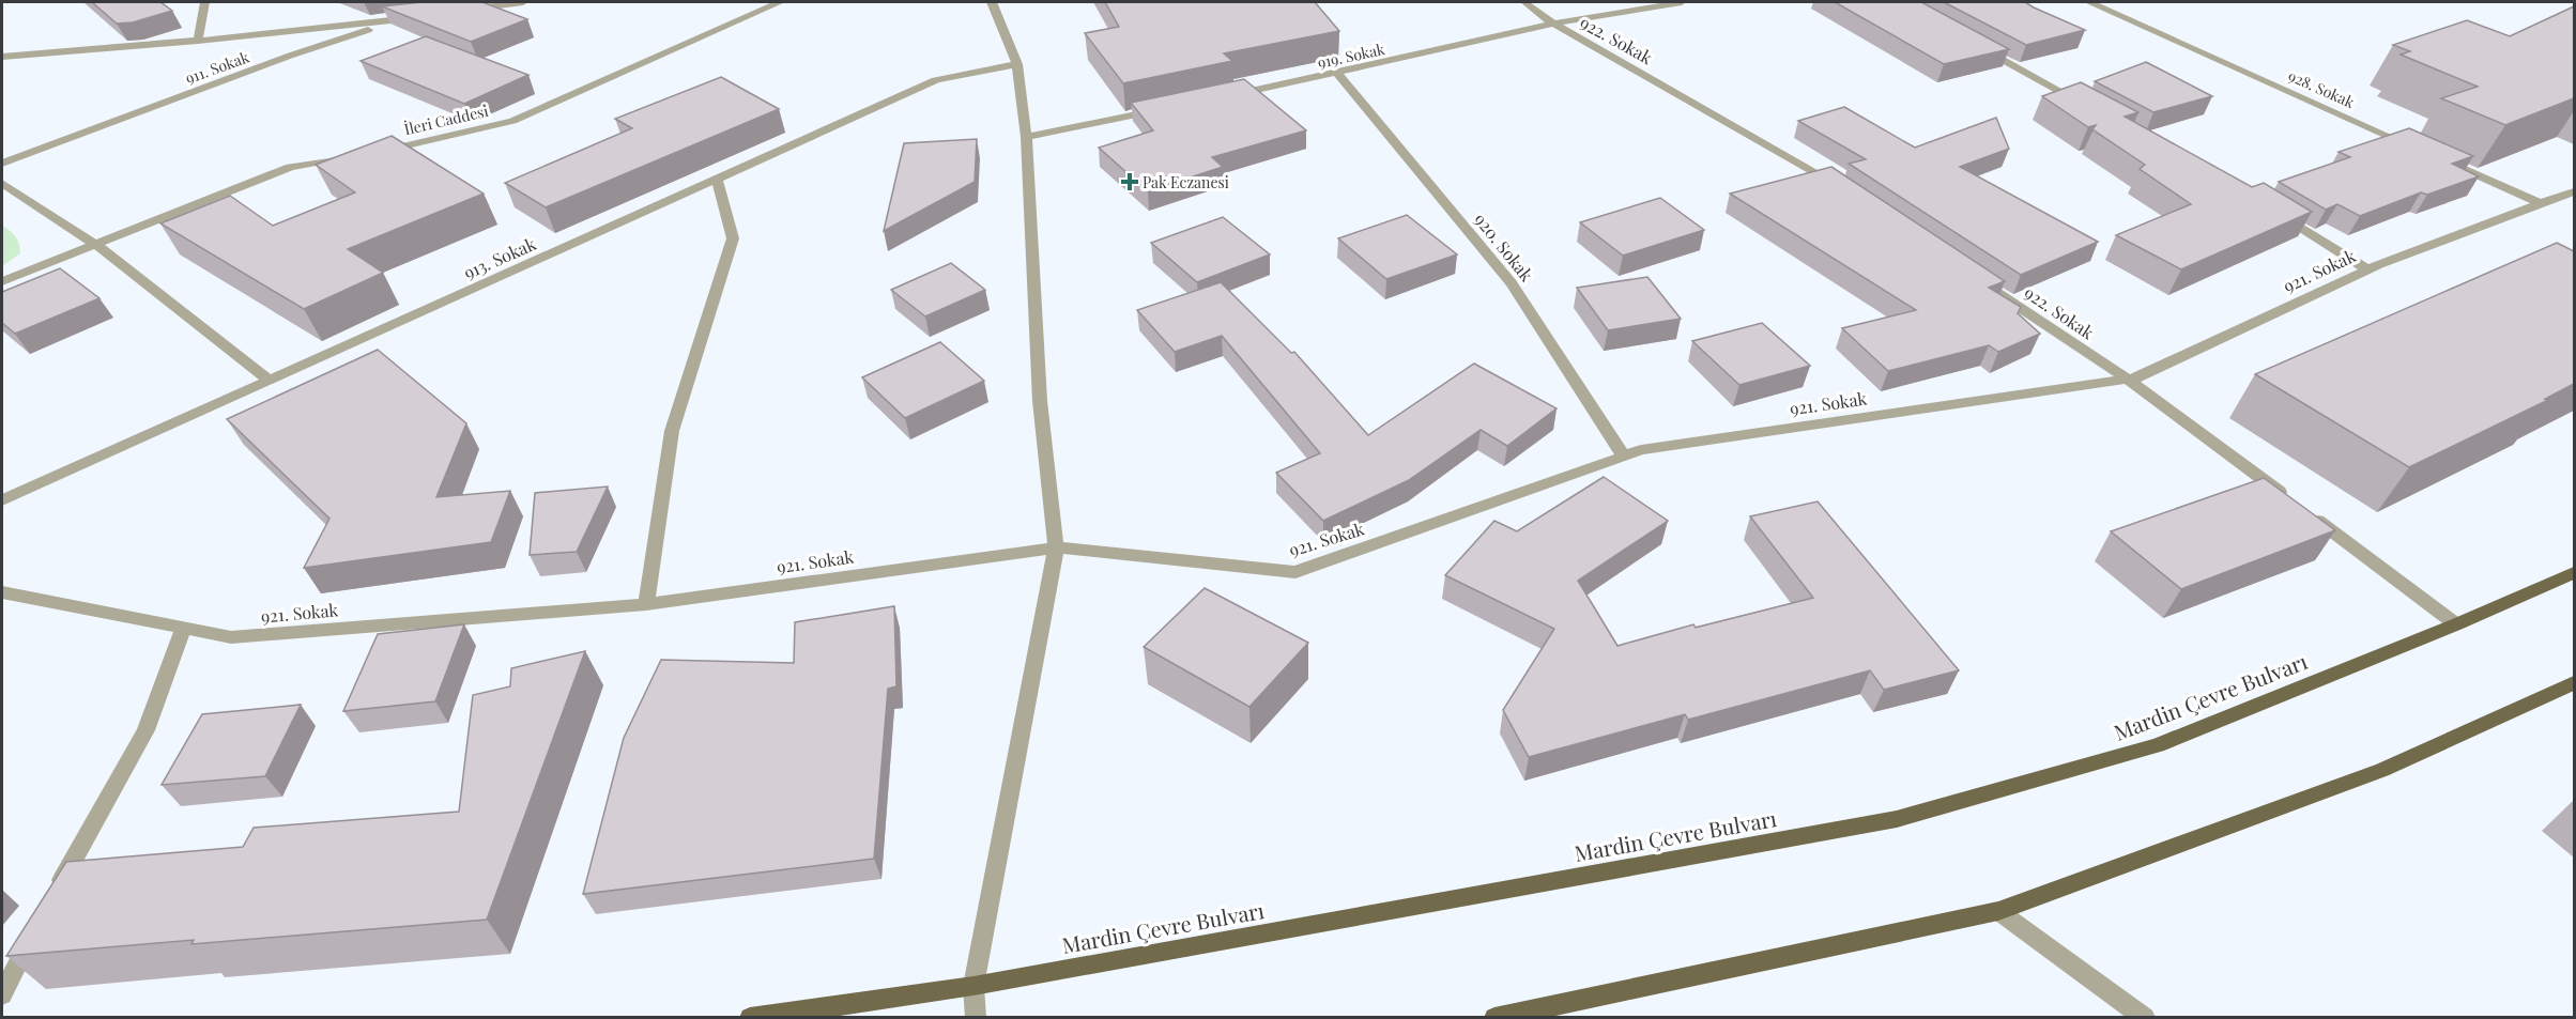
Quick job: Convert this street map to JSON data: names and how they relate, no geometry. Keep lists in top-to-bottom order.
{
  "streets": {
    "main road": ["Mardin Çevre Bulvarı"],
    "street": [
      "922. Sokak",
      "919. Sokak",
      "911. Sokak",
      "928. Sokak",
      "İleri Caddesi",
      "920. Sokak",
      "913. Sokak",
      "921. Sokak"
    ]
  },
  "crossings": [
    ["922. Sokak", "919. Sokak"],
    ["922. Sokak", "921. Sokak"],
    ["919. Sokak", "920. Sokak"],
    ["920. Sokak", "921. Sokak"]
  ],
  "places": {
    "health": ["Pak Eczanesi"]
  }
}
